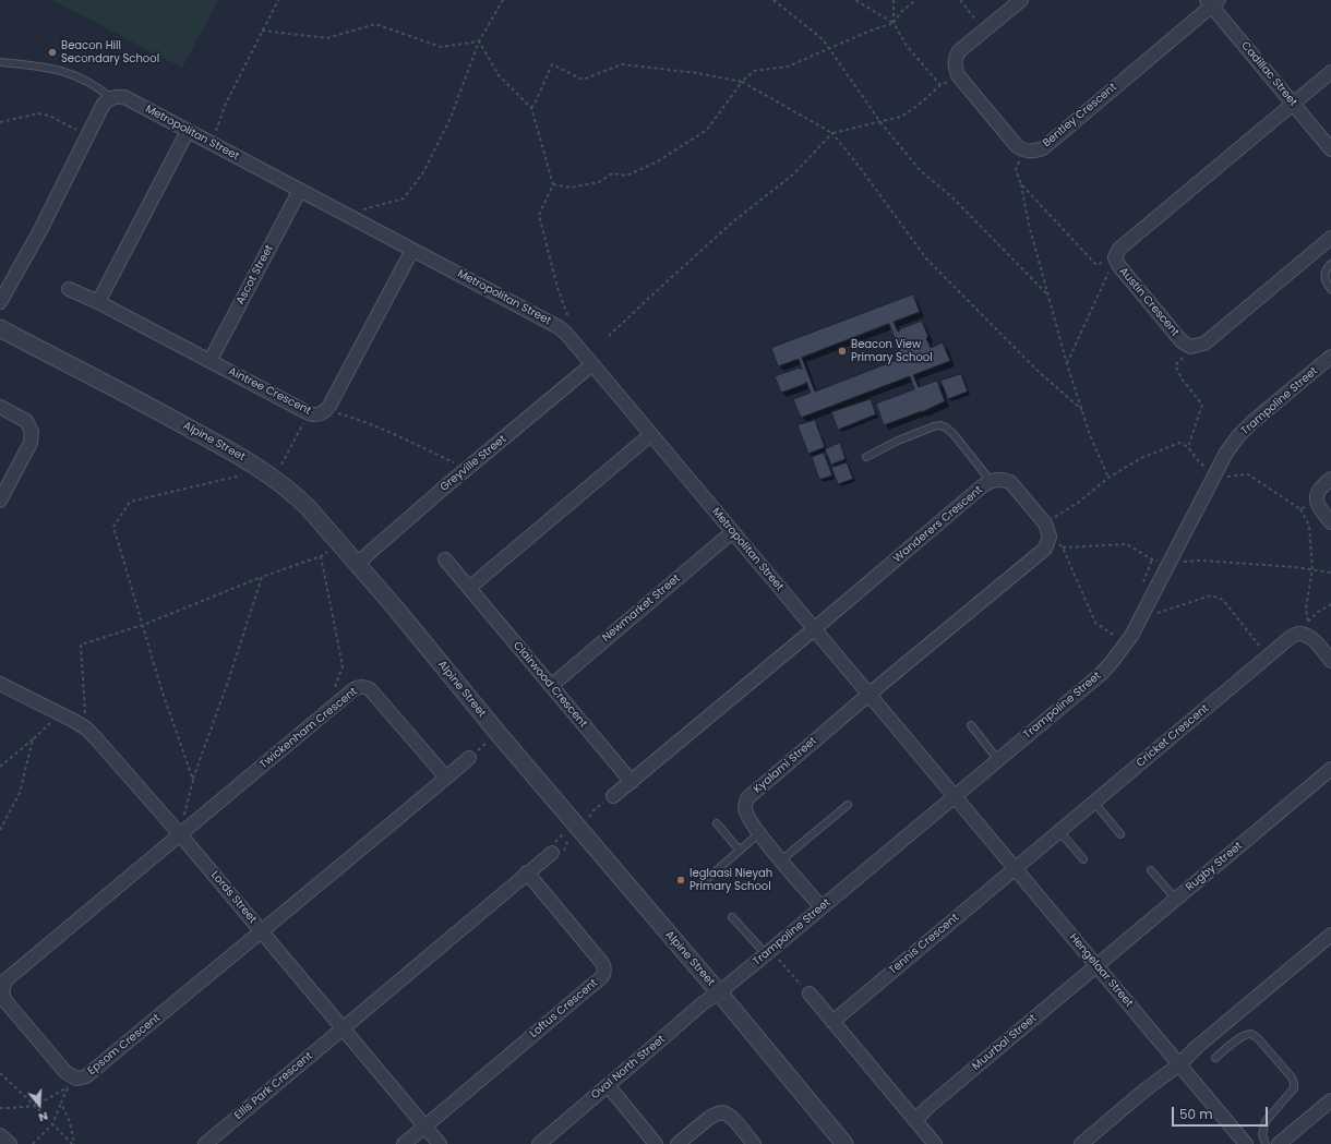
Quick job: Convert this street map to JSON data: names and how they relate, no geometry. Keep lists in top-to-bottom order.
{
  "streets": {
    "street": [
      "Cadillac Street",
      "Bentley Crescent",
      "Metropolitan Street",
      "Ascot Street",
      "Austin Crescent",
      "Aintree Crescent",
      "Trampoline Street",
      "Alpine Street",
      "Greyville Street",
      "Wanderers Crescent",
      "Newmarket Street",
      "Clairwood Crescent",
      "Twickenham Crescent",
      "Cricket Crescent",
      "Kyalami Street",
      "Rugby Street",
      "Lords Street",
      "Tennis Crescent",
      "Hengelaar Street",
      "Loftus Crescent",
      "Muurbal Street",
      "Epsom Crescent",
      "Oval North Street",
      "Ellis Park Crescent"
    ]
  },
  "crossings": [
    ["Cadillac Street", "Bentley Crescent"],
    ["Cadillac Street", "Austin Crescent"],
    ["Metropolitan Street", "Ascot Street"],
    ["Metropolitan Street", "Aintree Crescent"],
    ["Metropolitan Street", "Trampoline Street"],
    ["Metropolitan Street", "Greyville Street"],
    ["Metropolitan Street", "Wanderers Crescent"],
    ["Metropolitan Street", "Newmarket Street"],
    ["Metropolitan Street", "Kyalami Street"],
    ["Metropolitan Street", "Hengelaar Street"],
    ["Ascot Street", "Aintree Crescent"],
    ["Trampoline Street", "Alpine Street"],
    ["Trampoline Street", "Kyalami Street"],
    ["Trampoline Street", "Hengelaar Street"],
    ["Trampoline Street", "Oval North Street"],
    ["Alpine Street", "Greyville Street"],
    ["Alpine Street", "Oval North Street"],
    ["Newmarket Street", "Clairwood Crescent"],
    ["Twickenham Crescent", "Lords Street"],
    ["Twickenham Crescent", "Epsom Crescent"],
    ["Cricket Crescent", "Tennis Crescent"],
    ["Cricket Crescent", "Hengelaar Street"],
    ["Rugby Street", "Hengelaar Street"],
    ["Rugby Street", "Muurbal Street"],
    ["Lords Street", "Loftus Crescent"],
    ["Lords Street", "Epsom Crescent"],
    ["Lords Street", "Ellis Park Crescent"],
    ["Tennis Crescent", "Hengelaar Street"],
    ["Hengelaar Street", "Muurbal Street"]
  ],
  "places": ["Beacon Hill Secondary School", "Beacon View Primary School", "Ieglaasi Nieyah Primary School"],
  "scale_bar": "50 m",
  "north": "bottom"
}
